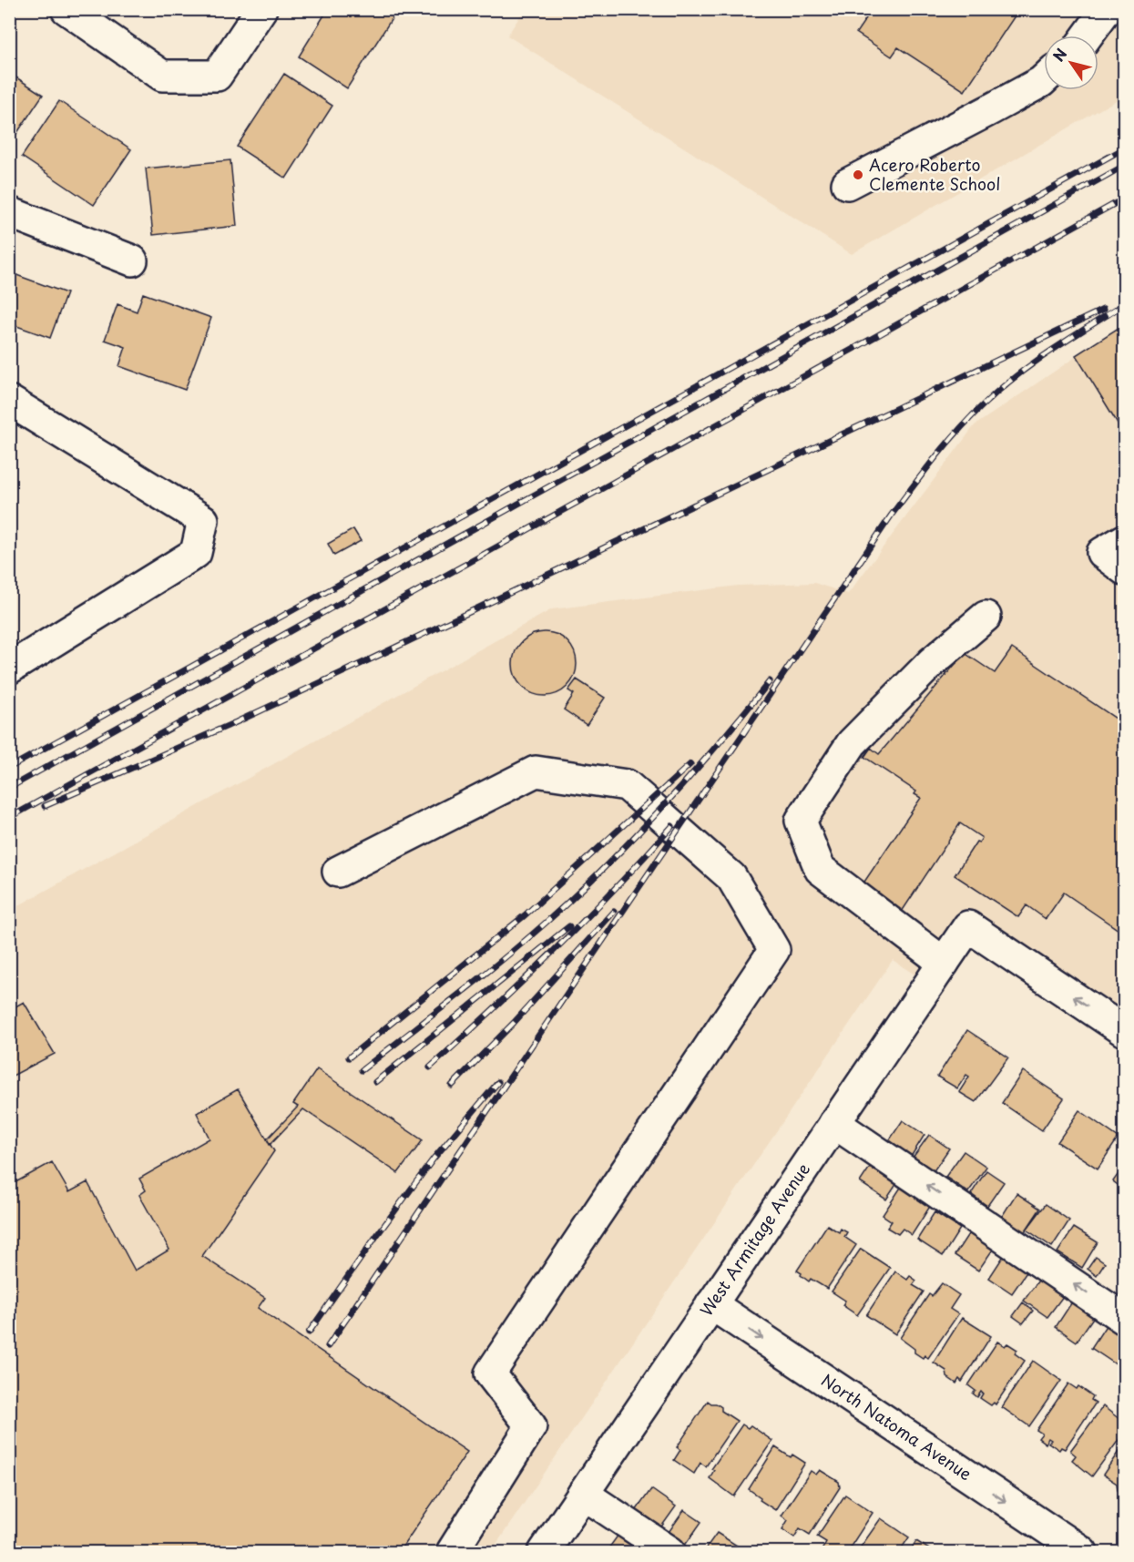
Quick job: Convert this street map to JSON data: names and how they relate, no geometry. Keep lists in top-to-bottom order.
{
  "streets": {
    "street": ["West Armitage Avenue", "North Natoma Avenue"]
  },
  "crossings": [
    ["West Armitage Avenue", "North Natoma Avenue"]
  ],
  "places": ["Acero Roberto Clemente School"],
  "north": "top left"
}
